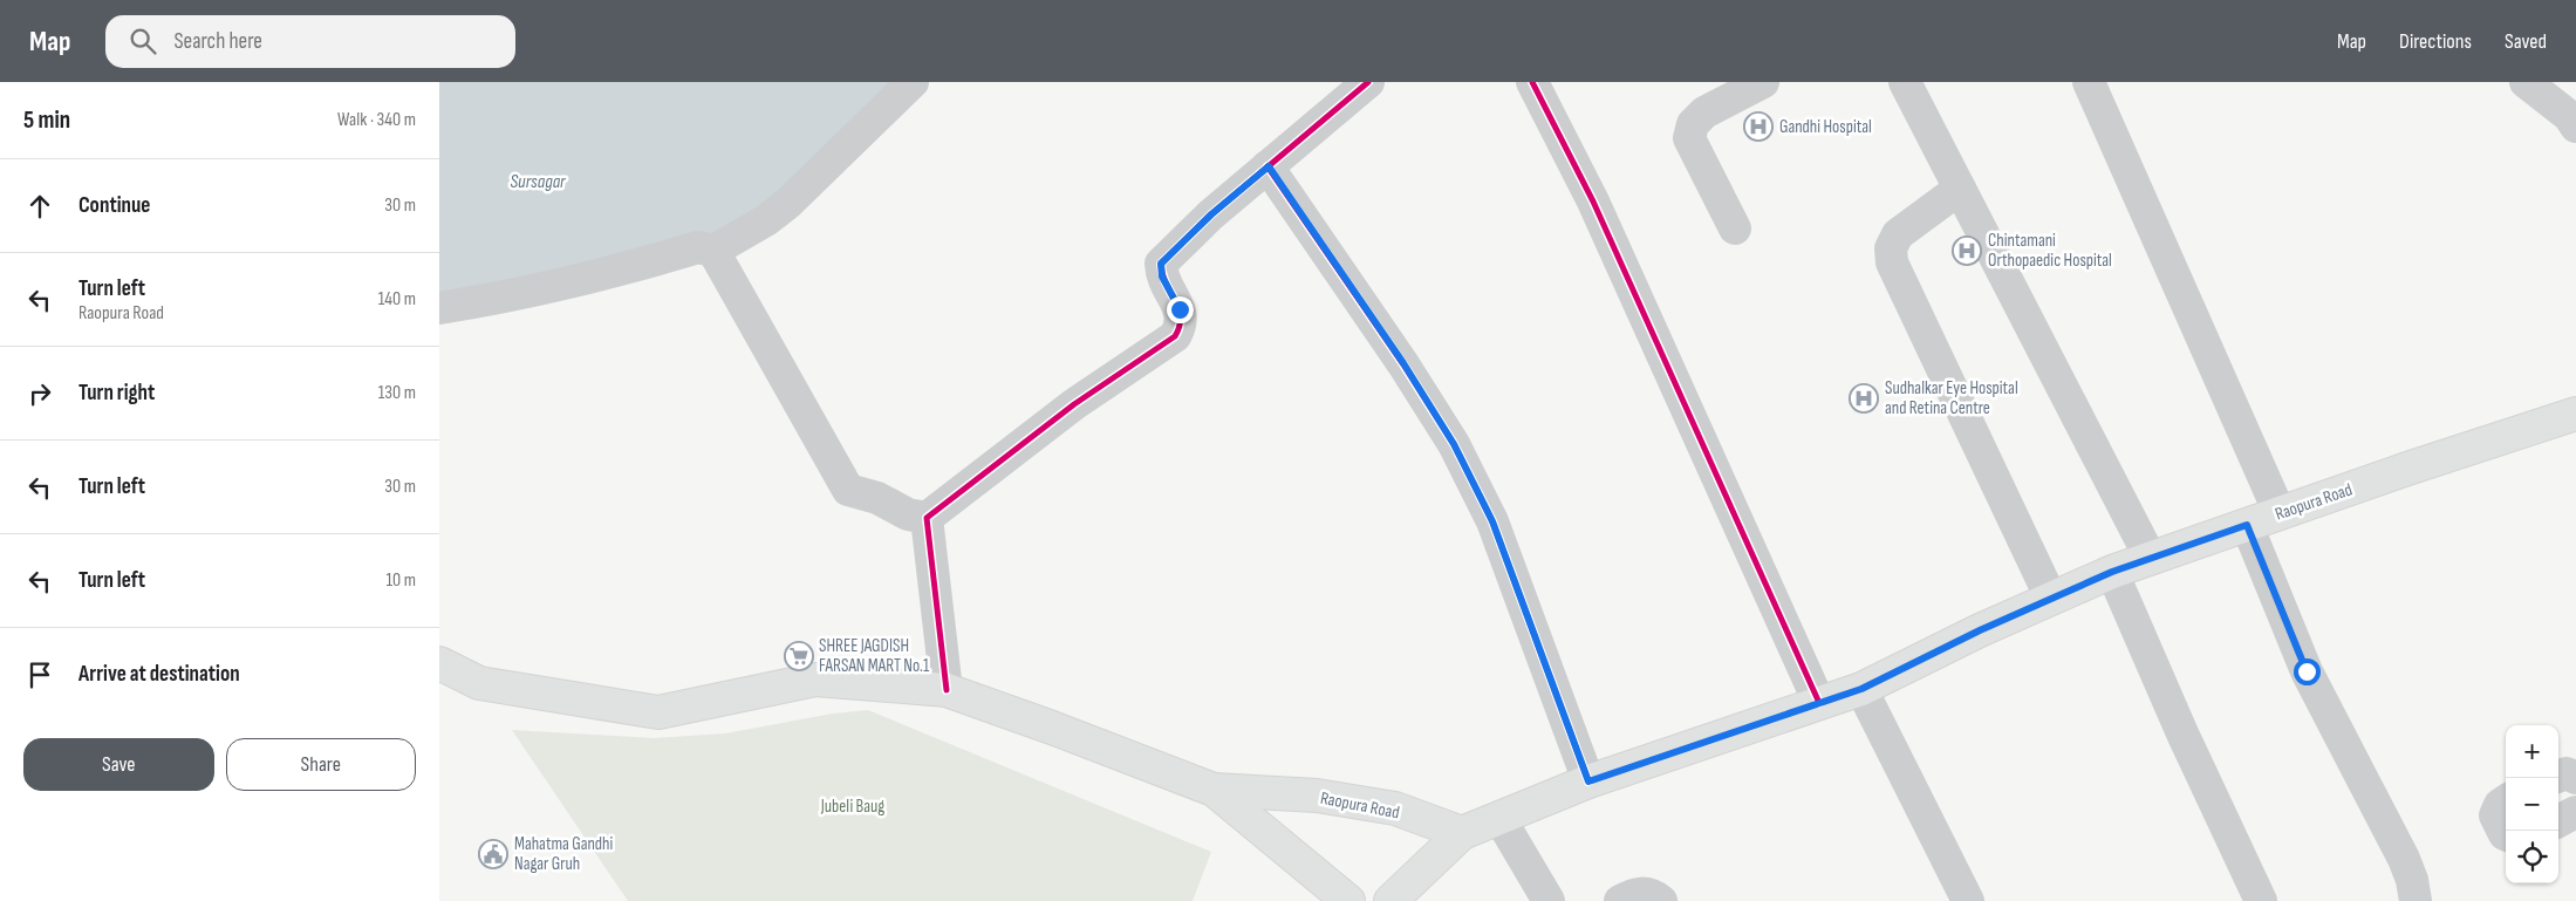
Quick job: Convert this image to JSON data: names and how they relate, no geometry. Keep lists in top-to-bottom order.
{
  "streets": {
    "main road": ["Raopura Road"]
  },
  "water": ["Sursagar"],
  "parks": ["Jubeli Baug"],
  "places": {
    "hospital": ["Gandhi Hospital", "Chintamani Orthopaedic Hospital", "Sudhalkar Eye Hospital and Retina Centre"],
    "supermarket": ["SHREE JAGDISH FARSAN MART No.1"],
    "public building": ["Mahatma Gandhi Nagar Gruh"]
  },
  "page": {
    "header": "Map",
    "search": "Search here",
    "nav": ["Map", "Directions", "Saved"],
    "heading": ["5 min", "Walk · 340 m"],
    "list": [
      ["Continue", "30 m"],
      ["Turn left", "Raopura Road", "140 m"],
      ["Turn right", "130 m"],
      ["Turn left", "30 m"],
      ["Turn left", "10 m"],
      "Arrive at destination"
    ],
    "buttons": ["Save", "Share"],
    "map_buttons": ["+", "−"]
  }
}
